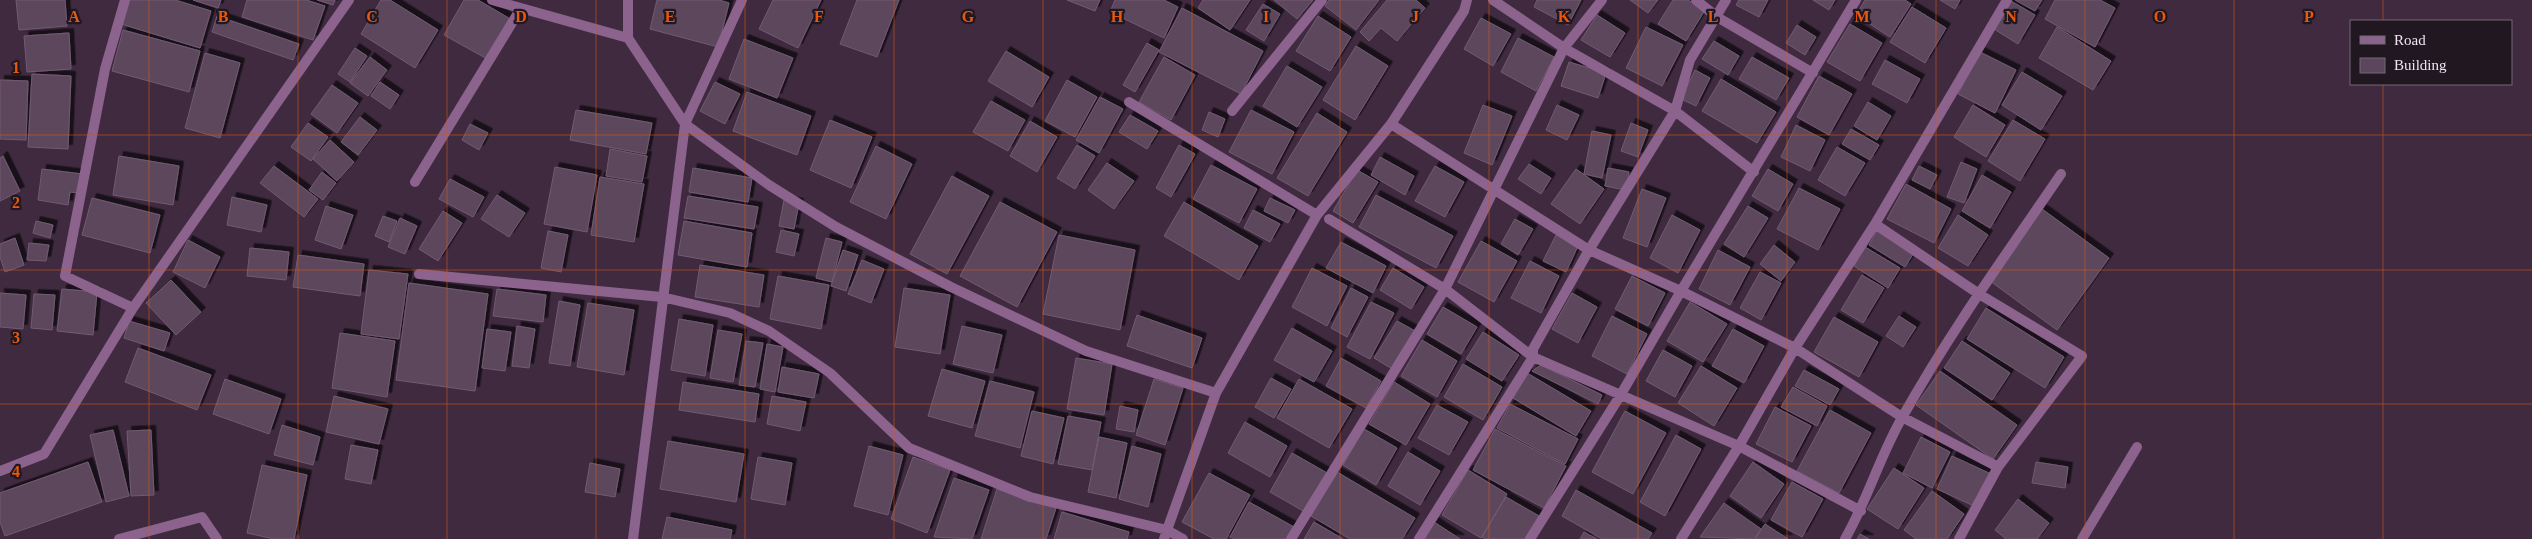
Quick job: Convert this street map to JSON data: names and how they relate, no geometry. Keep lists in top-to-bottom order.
{
  "legend": ["Road", "Building"],
  "grid": {
    "columns": [
      "A",
      "B",
      "C",
      "D",
      "E",
      "F",
      "G",
      "H",
      "I",
      "J",
      "K",
      "L",
      "M",
      "N",
      "O",
      "P"
    ],
    "rows": [
      "1",
      "2",
      "3",
      "4"
    ]
  }
}
